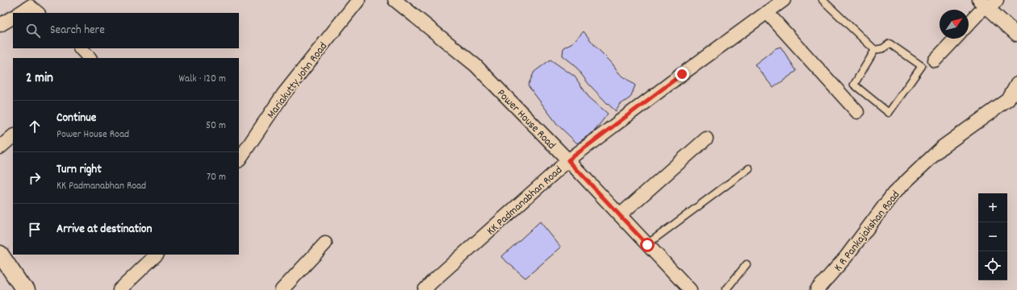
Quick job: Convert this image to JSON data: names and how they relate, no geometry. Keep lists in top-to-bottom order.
{
  "streets": {
    "street": [
      "Mariakutty John Road",
      "Power House Road",
      "KK Padmanabhan Road",
      "K R Pankajakshan Road"
    ]
  },
  "crossings": [
    ["Power House Road", "KK Padmanabhan Road"]
  ],
  "north": "top right",
  "page": {
    "search": "Search here",
    "heading": ["2 min", "Walk · 120 m"],
    "list": [
      ["Continue", "Power House Road", "50 m"],
      ["Turn right", "KK Padmanabhan Road", "70 m"],
      "Arrive at destination"
    ],
    "map_buttons": ["+", "−"]
  }
}
